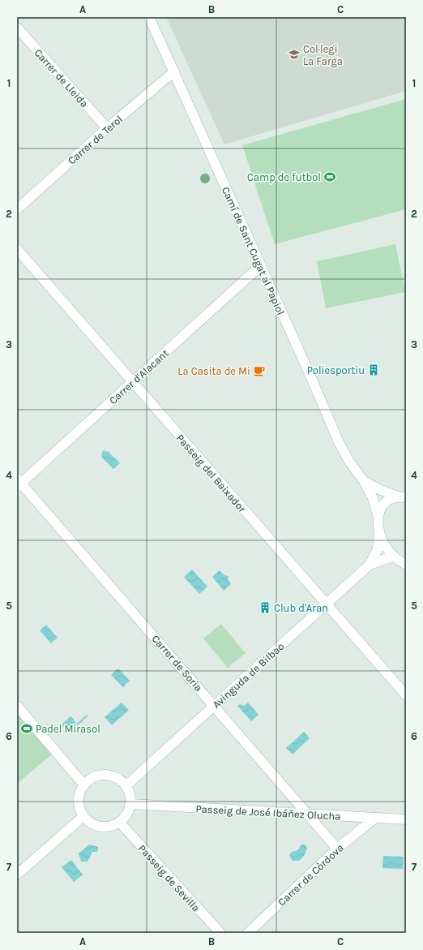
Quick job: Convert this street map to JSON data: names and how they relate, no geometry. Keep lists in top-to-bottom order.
{
  "streets": {
    "street": [
      "Carrer de Lleida",
      "Carrer de Terol",
      "Camí de Sant Cugat al Papiol",
      "Carrer d'Alacant",
      "Passeig del Baixador",
      "Carrer de Soria",
      "Avinguda de Bilbao",
      "Passeig de José Ibáñez Olucha",
      "Carrer de Còrdova",
      "Passeig de Sevilla"
    ]
  },
  "crossings": [
    ["Carrer de Lleida", "Carrer de Terol"],
    ["Carrer de Terol", "Camí de Sant Cugat al Papiol"],
    ["Camí de Sant Cugat al Papiol", "Carrer d'Alacant"],
    ["Camí de Sant Cugat al Papiol", "Avinguda de Bilbao"],
    ["Carrer d'Alacant", "Passeig del Baixador"],
    ["Carrer d'Alacant", "Carrer de Soria"],
    ["Passeig del Baixador", "Avinguda de Bilbao"],
    ["Carrer de Soria", "Avinguda de Bilbao"],
    ["Carrer de Soria", "Passeig de José Ibáñez Olucha"],
    ["Carrer de Soria", "Carrer de Còrdova"],
    ["Avinguda de Bilbao", "Passeig de José Ibáñez Olucha"],
    ["Avinguda de Bilbao", "Passeig de Sevilla"],
    ["Passeig de José Ibáñez Olucha", "Carrer de Còrdova"],
    ["Passeig de José Ibáñez Olucha", "Passeig de Sevilla"]
  ],
  "places": {
    "school or university": ["Col·legi La Farga"],
    "sports": ["Camp de futbol", "Padel Mirasol"],
    "building": ["Poliesportiu", "Club d'Aran"],
    "cafe": ["La Casita de Mi"]
  },
  "grid": {
    "columns": ["A", "B", "C"],
    "rows": [
      "1",
      "2",
      "3",
      "4",
      "5",
      "6",
      "7"
    ]
  }
}
